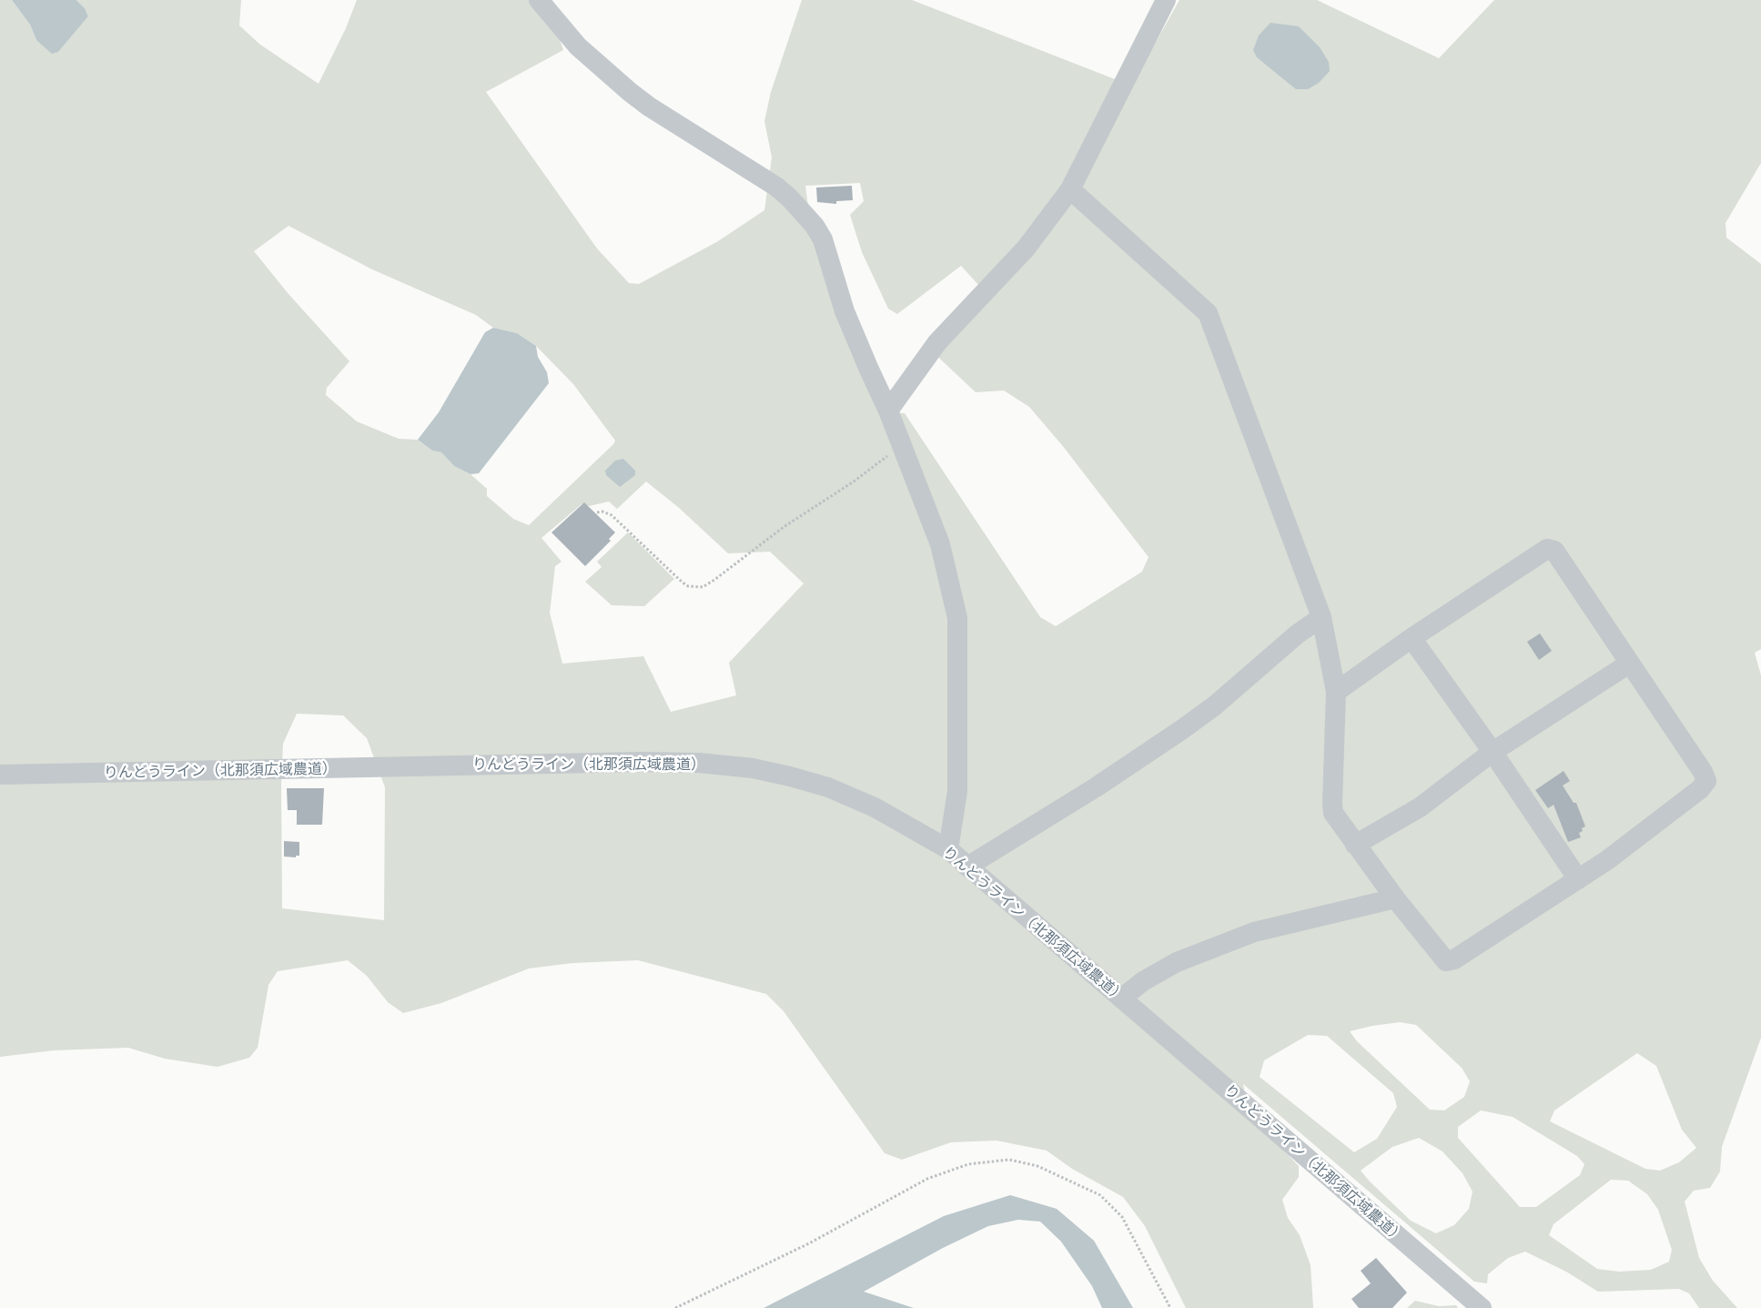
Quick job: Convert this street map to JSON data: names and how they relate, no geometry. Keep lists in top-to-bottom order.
{
  "streets": {
    "street": ["りんどうライン（北那須広域農道）"]
  }
}
